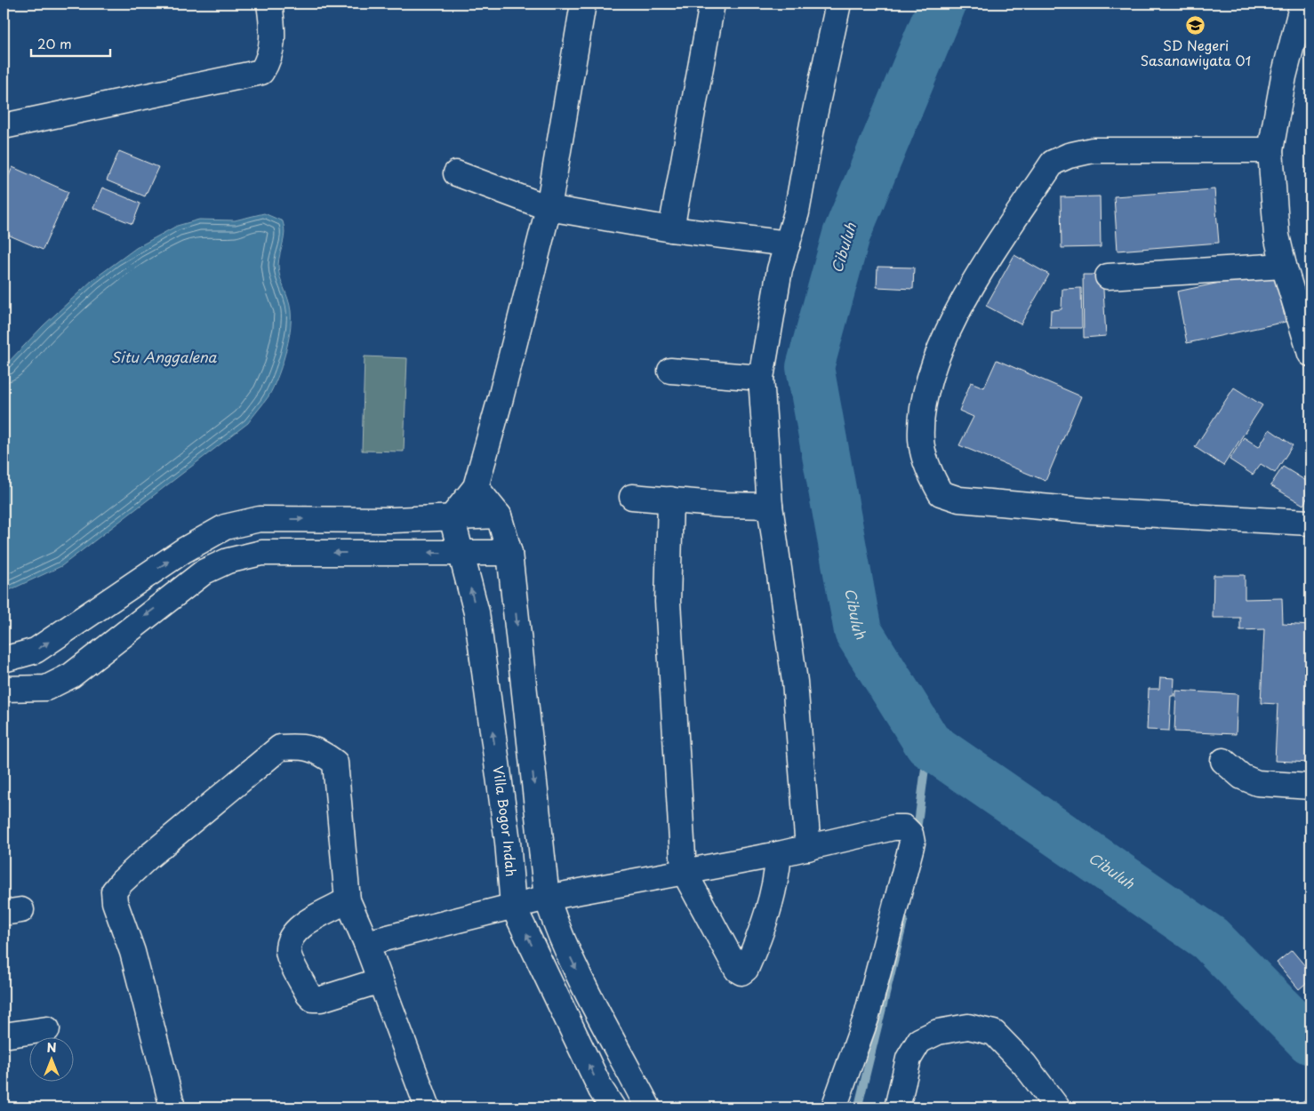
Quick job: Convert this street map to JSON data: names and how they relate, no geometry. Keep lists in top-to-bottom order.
{
  "streets": {
    "street": ["Villa Bogor Indah"]
  },
  "water": ["Cibuluh", "Situ Anggalena"],
  "places": {
    "school or university": ["SD Negeri Sasanawiyata 01"]
  },
  "scale_bar": "20 m",
  "north": "top"
}
